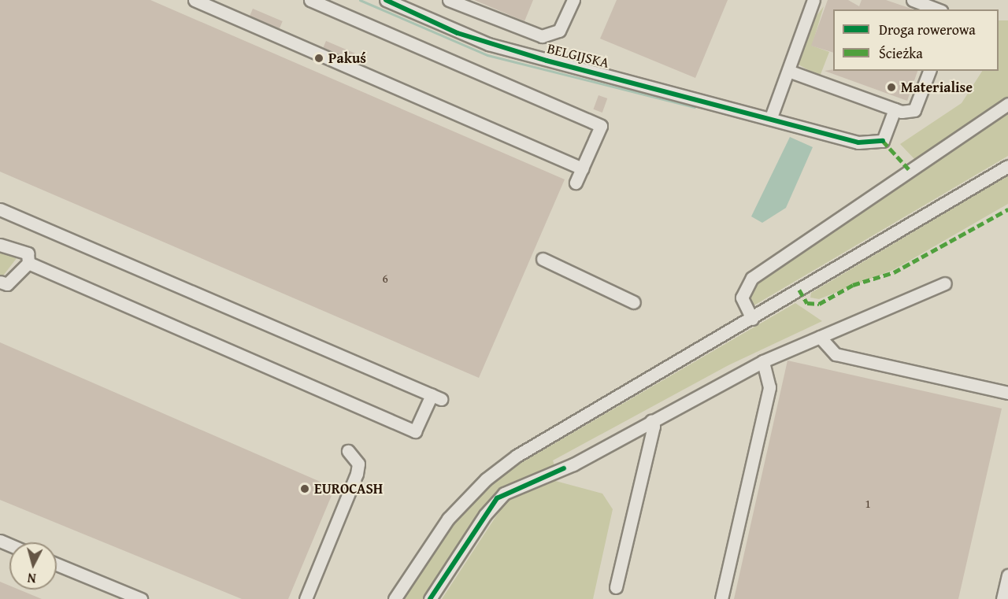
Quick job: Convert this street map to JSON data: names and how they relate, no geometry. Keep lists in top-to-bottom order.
{
  "streets": {
    "street": ["BELGIJSKA"]
  },
  "places": ["Pakuś", "Materialise", "EUROCASH"],
  "house_numbers": ["6", "1"],
  "legend": ["Droga rowerowa", "Ścieżka"],
  "north": "bottom"
}
